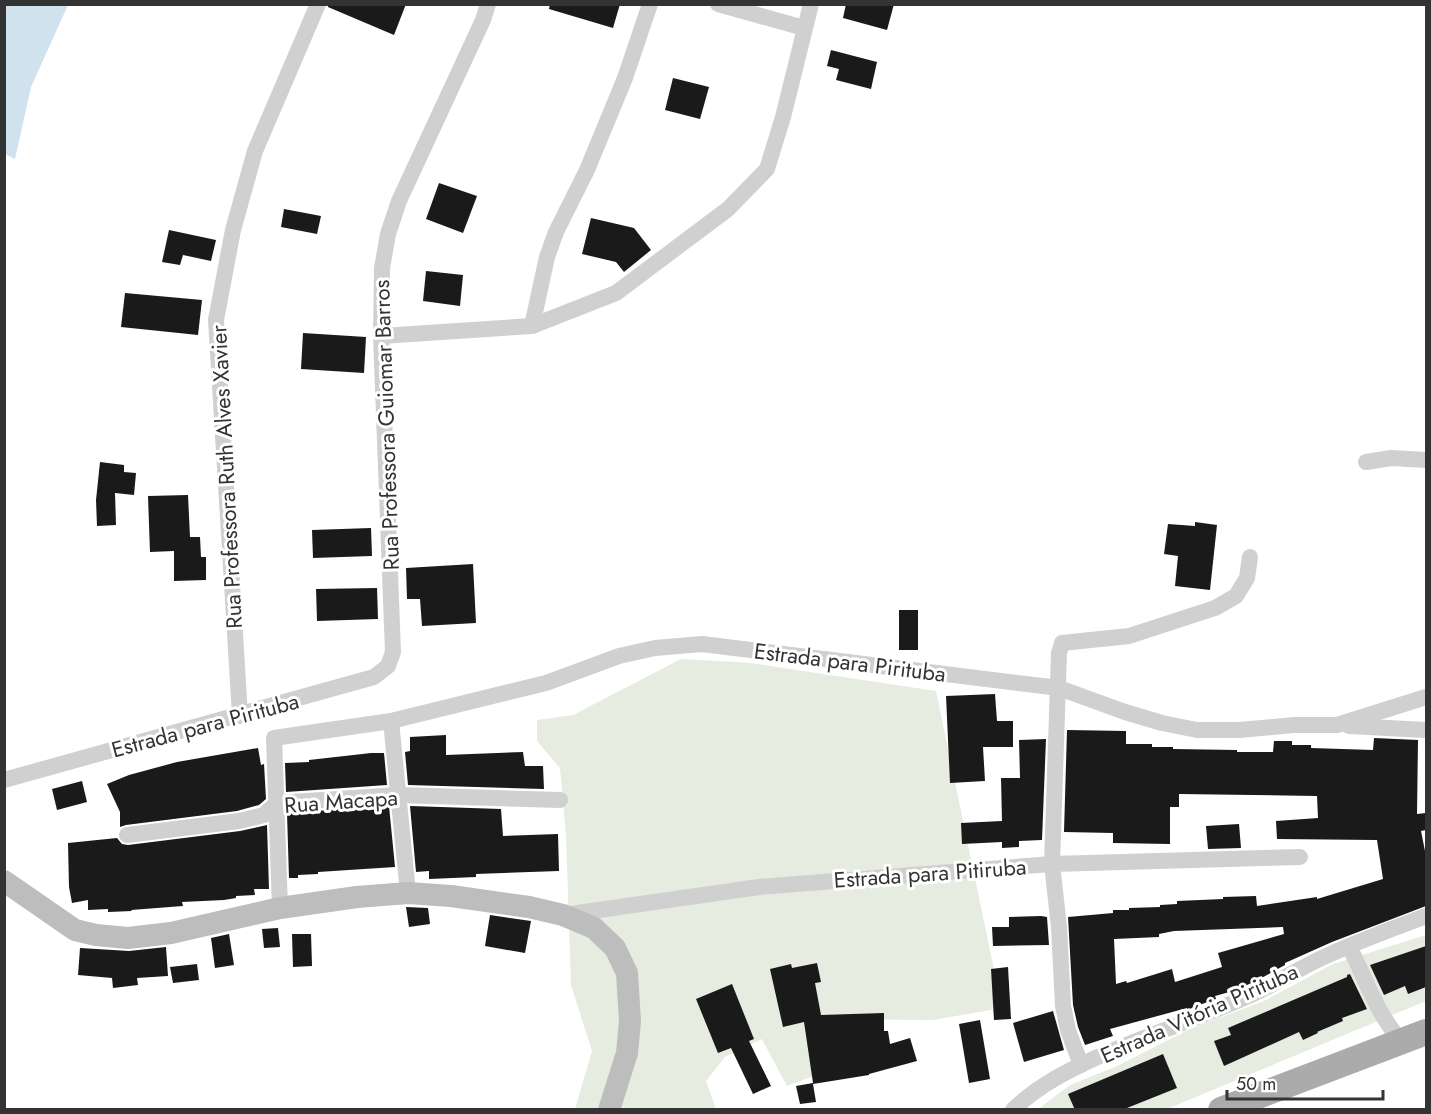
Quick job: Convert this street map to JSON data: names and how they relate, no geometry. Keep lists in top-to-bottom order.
{
  "streets": {
    "street": [
      "Rua Professora Guiomar Barros",
      "Rua Professora Ruth Alves Xavier",
      "Estrada para Pirituba",
      "Rua Macapa",
      "Estrada para Pitiruba",
      "Estrada Vitória Pirituba"
    ]
  },
  "crossings": [
    ["Rua Professora Guiomar Barros", "Estrada para Pirituba"],
    ["Rua Professora Ruth Alves Xavier", "Estrada para Pirituba"],
    ["Estrada para Pirituba", "Rua Macapa"]
  ],
  "scale_bar": "50 m"
}
